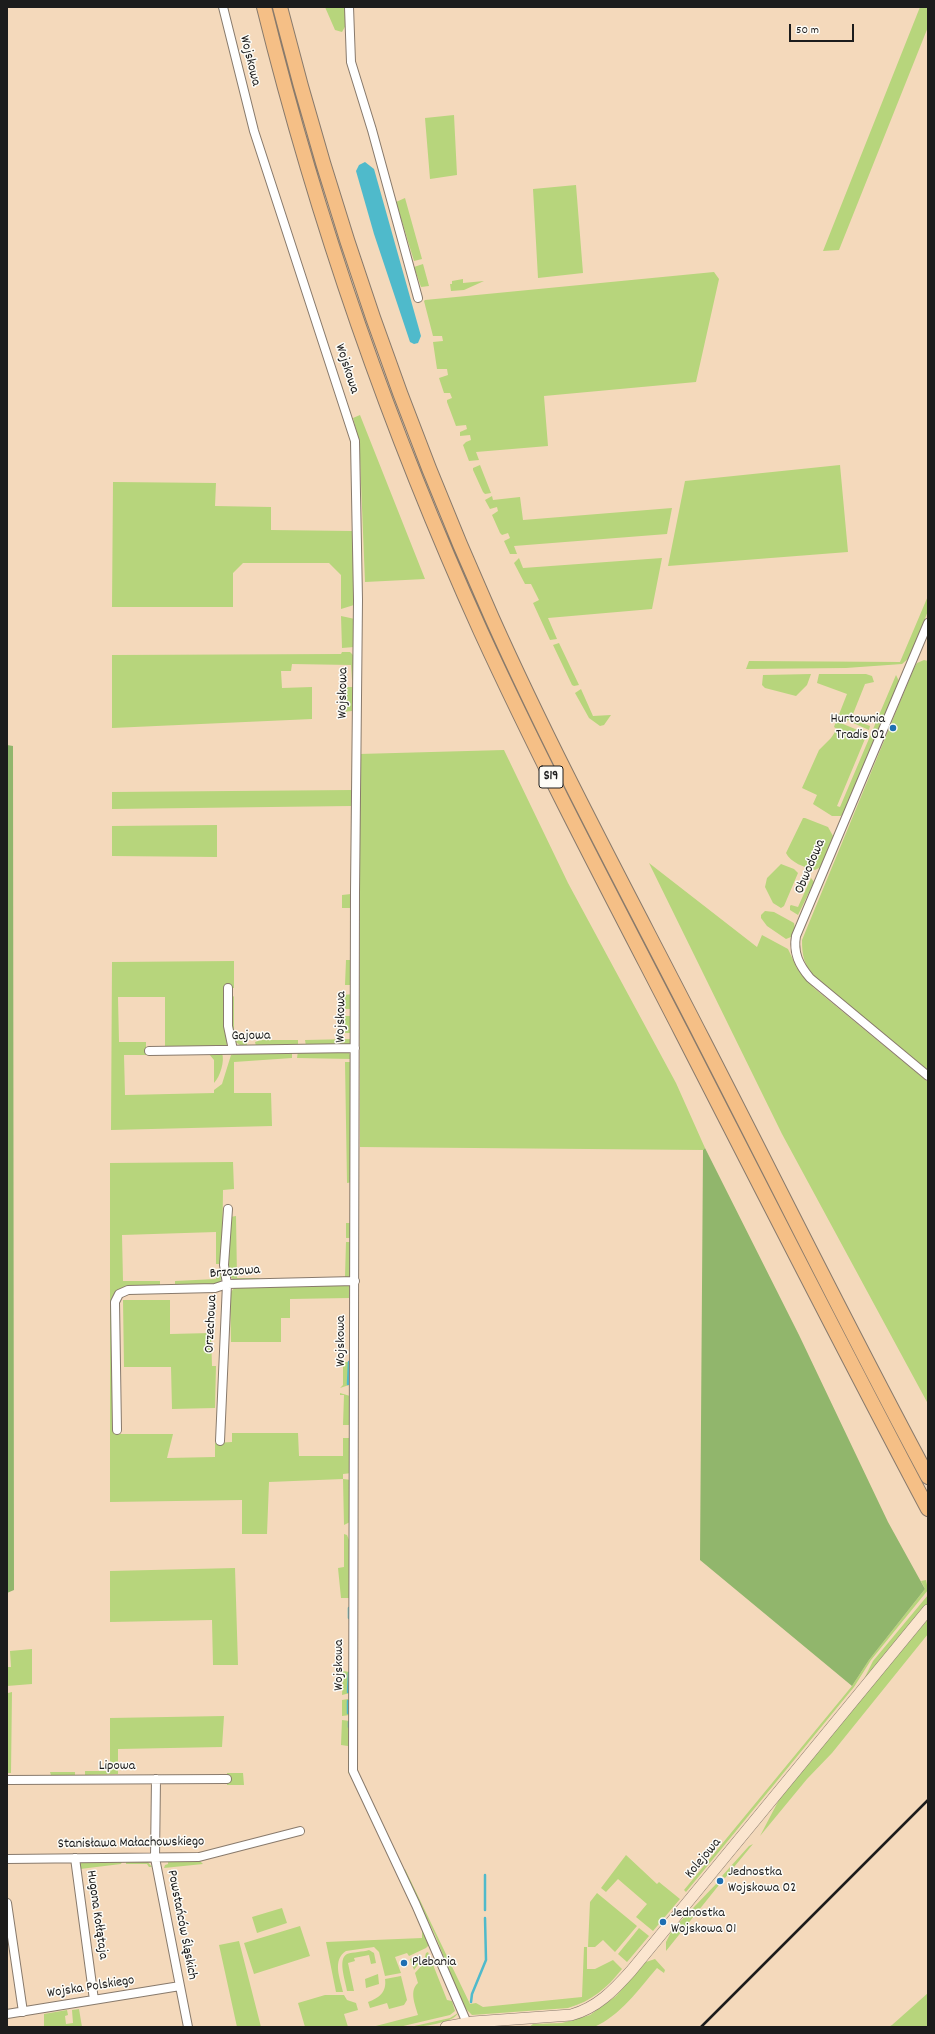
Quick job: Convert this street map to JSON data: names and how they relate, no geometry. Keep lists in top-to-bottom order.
{
  "streets": {
    "highway": ["S19"],
    "street": [
      "Wojskowa",
      "Obwodowa",
      "Gajowa",
      "Brzozowa",
      "Orzechowa",
      "Lipowa",
      "Stanisława Małachowskiego",
      "Kolejowa",
      "Hugona Kołłątaja",
      "Powstańców Śląskich",
      "Wojska Polskiego"
    ]
  },
  "crossings": [
    ["Wojskowa", "Gajowa"],
    ["Wojskowa", "Brzozowa"],
    ["Wojskowa", "Kolejowa"],
    ["Brzozowa", "Orzechowa"],
    ["Lipowa", "Powstańców Śląskich"],
    ["Stanisława Małachowskiego", "Hugona Kołłątaja"],
    ["Stanisława Małachowskiego", "Powstańców Śląskich"],
    ["Hugona Kołłątaja", "Wojska Polskiego"],
    ["Powstańców Śląskich", "Wojska Polskiego"]
  ],
  "places": [
    "Hurtownia Tradis 02",
    "Jednostka Wojskowa 02",
    "Jednostka Wojskowa 01",
    "Plebania"
  ],
  "scale_bar": "50 m"
}
